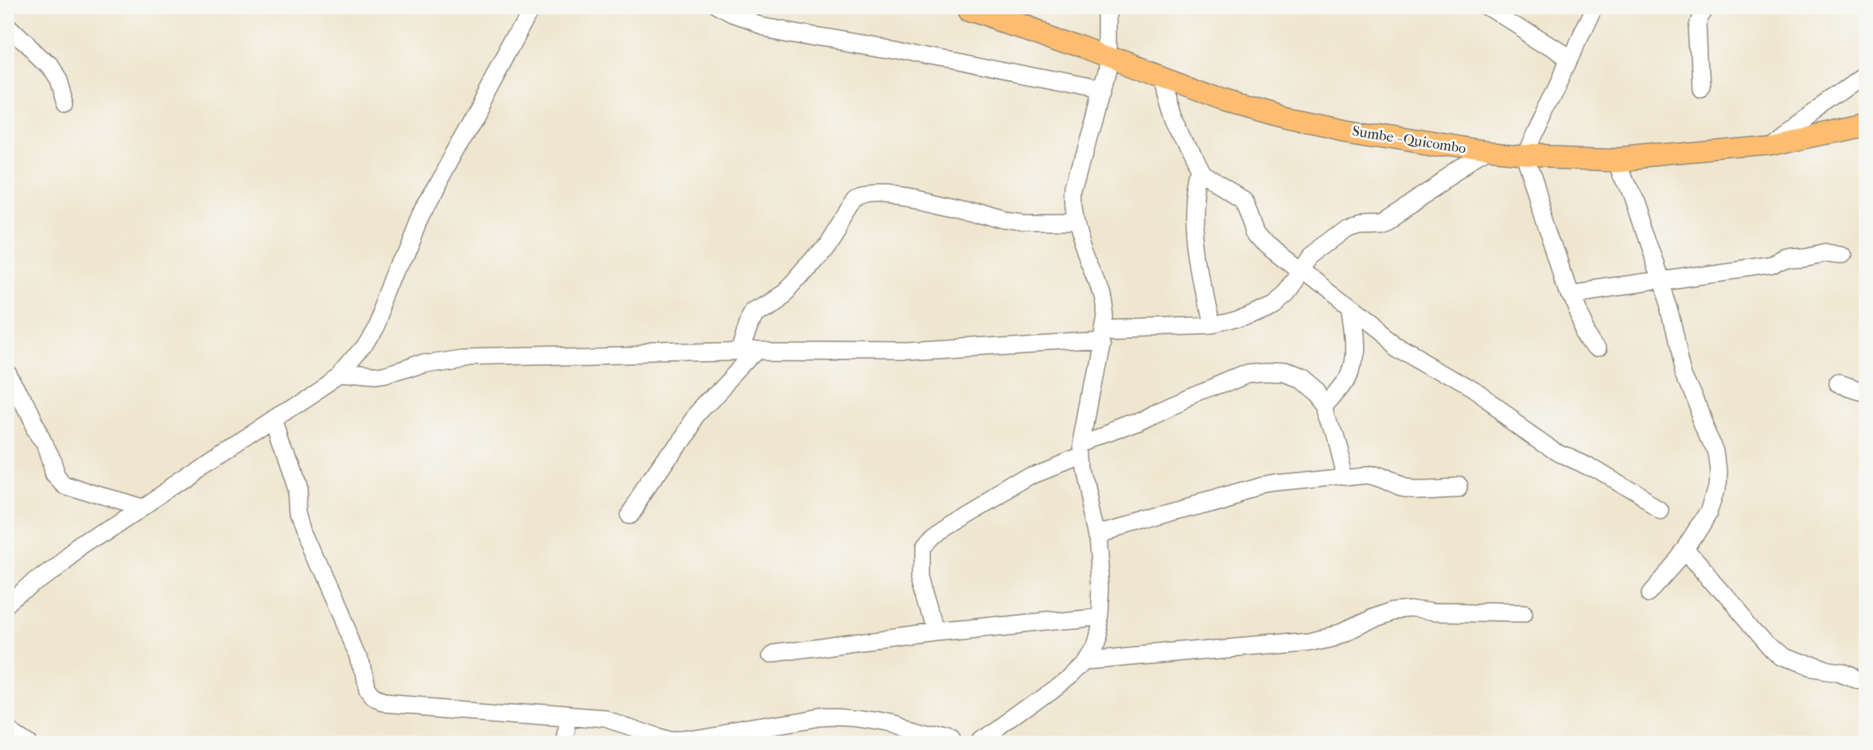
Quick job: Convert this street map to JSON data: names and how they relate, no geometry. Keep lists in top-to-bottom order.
{
  "streets": {
    "main road": ["Sumbe - Quicombo"]
  }
}
